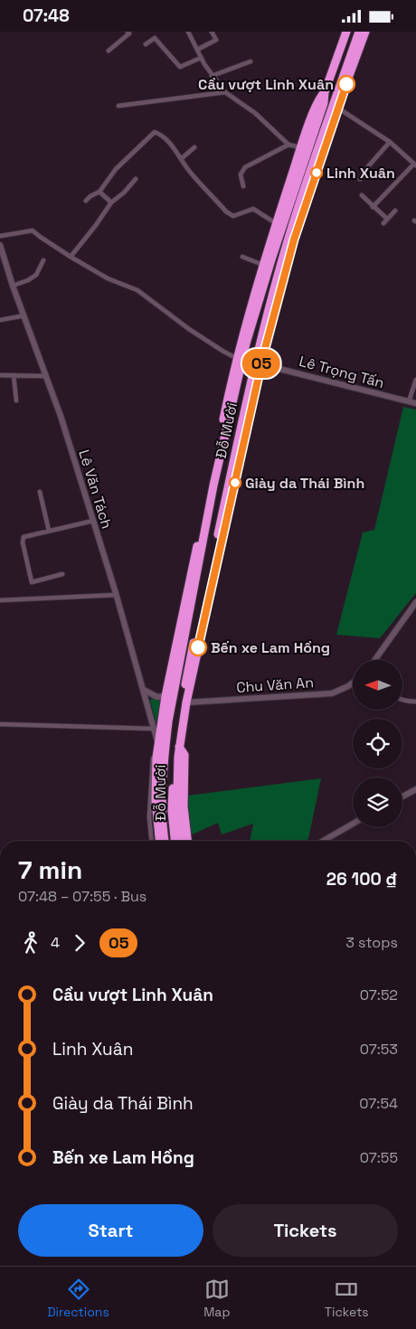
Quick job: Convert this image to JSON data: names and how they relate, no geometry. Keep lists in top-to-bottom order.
{
  "streets": {
    "highway": ["Đỗ Mười"],
    "main road": ["Lê Trọng Tấn", "Lê Văn Tách", "Chu Văn An"]
  },
  "crossings": [
    ["Lê Trọng Tấn", "Đỗ Mười"],
    ["Đỗ Mười", "Lê Văn Tách"],
    ["Đỗ Mười", "Chu Văn An"]
  ],
  "places": [
    "Cầu vượt Linh Xuân",
    "Linh Xuân",
    "Giày da Thái Bình",
    "Bến xe Lam Hồng"
  ],
  "lines": ["bus line 05"],
  "north": "left",
  "page": {
    "status": "07:48",
    "on_map": "05",
    "heading": ["7 min", "07:48 – 07:55 · Bus", "26 100 ₫"],
    "legs": ["4", "05", "3 stops"],
    "list": [
      {
        "name": "Cầu vượt Linh Xuân",
        "value": "07:52"
      },
      {
        "name": "Linh Xuân",
        "value": "07:53"
      },
      {
        "name": "Giày da Thái Bình",
        "value": "07:54"
      },
      {
        "name": "Bến xe Lam Hồng",
        "value": "07:55"
      }
    ],
    "buttons": ["Start", "Tickets"],
    "tabs": ["Directions", "Map", "Tickets"]
  }
}
